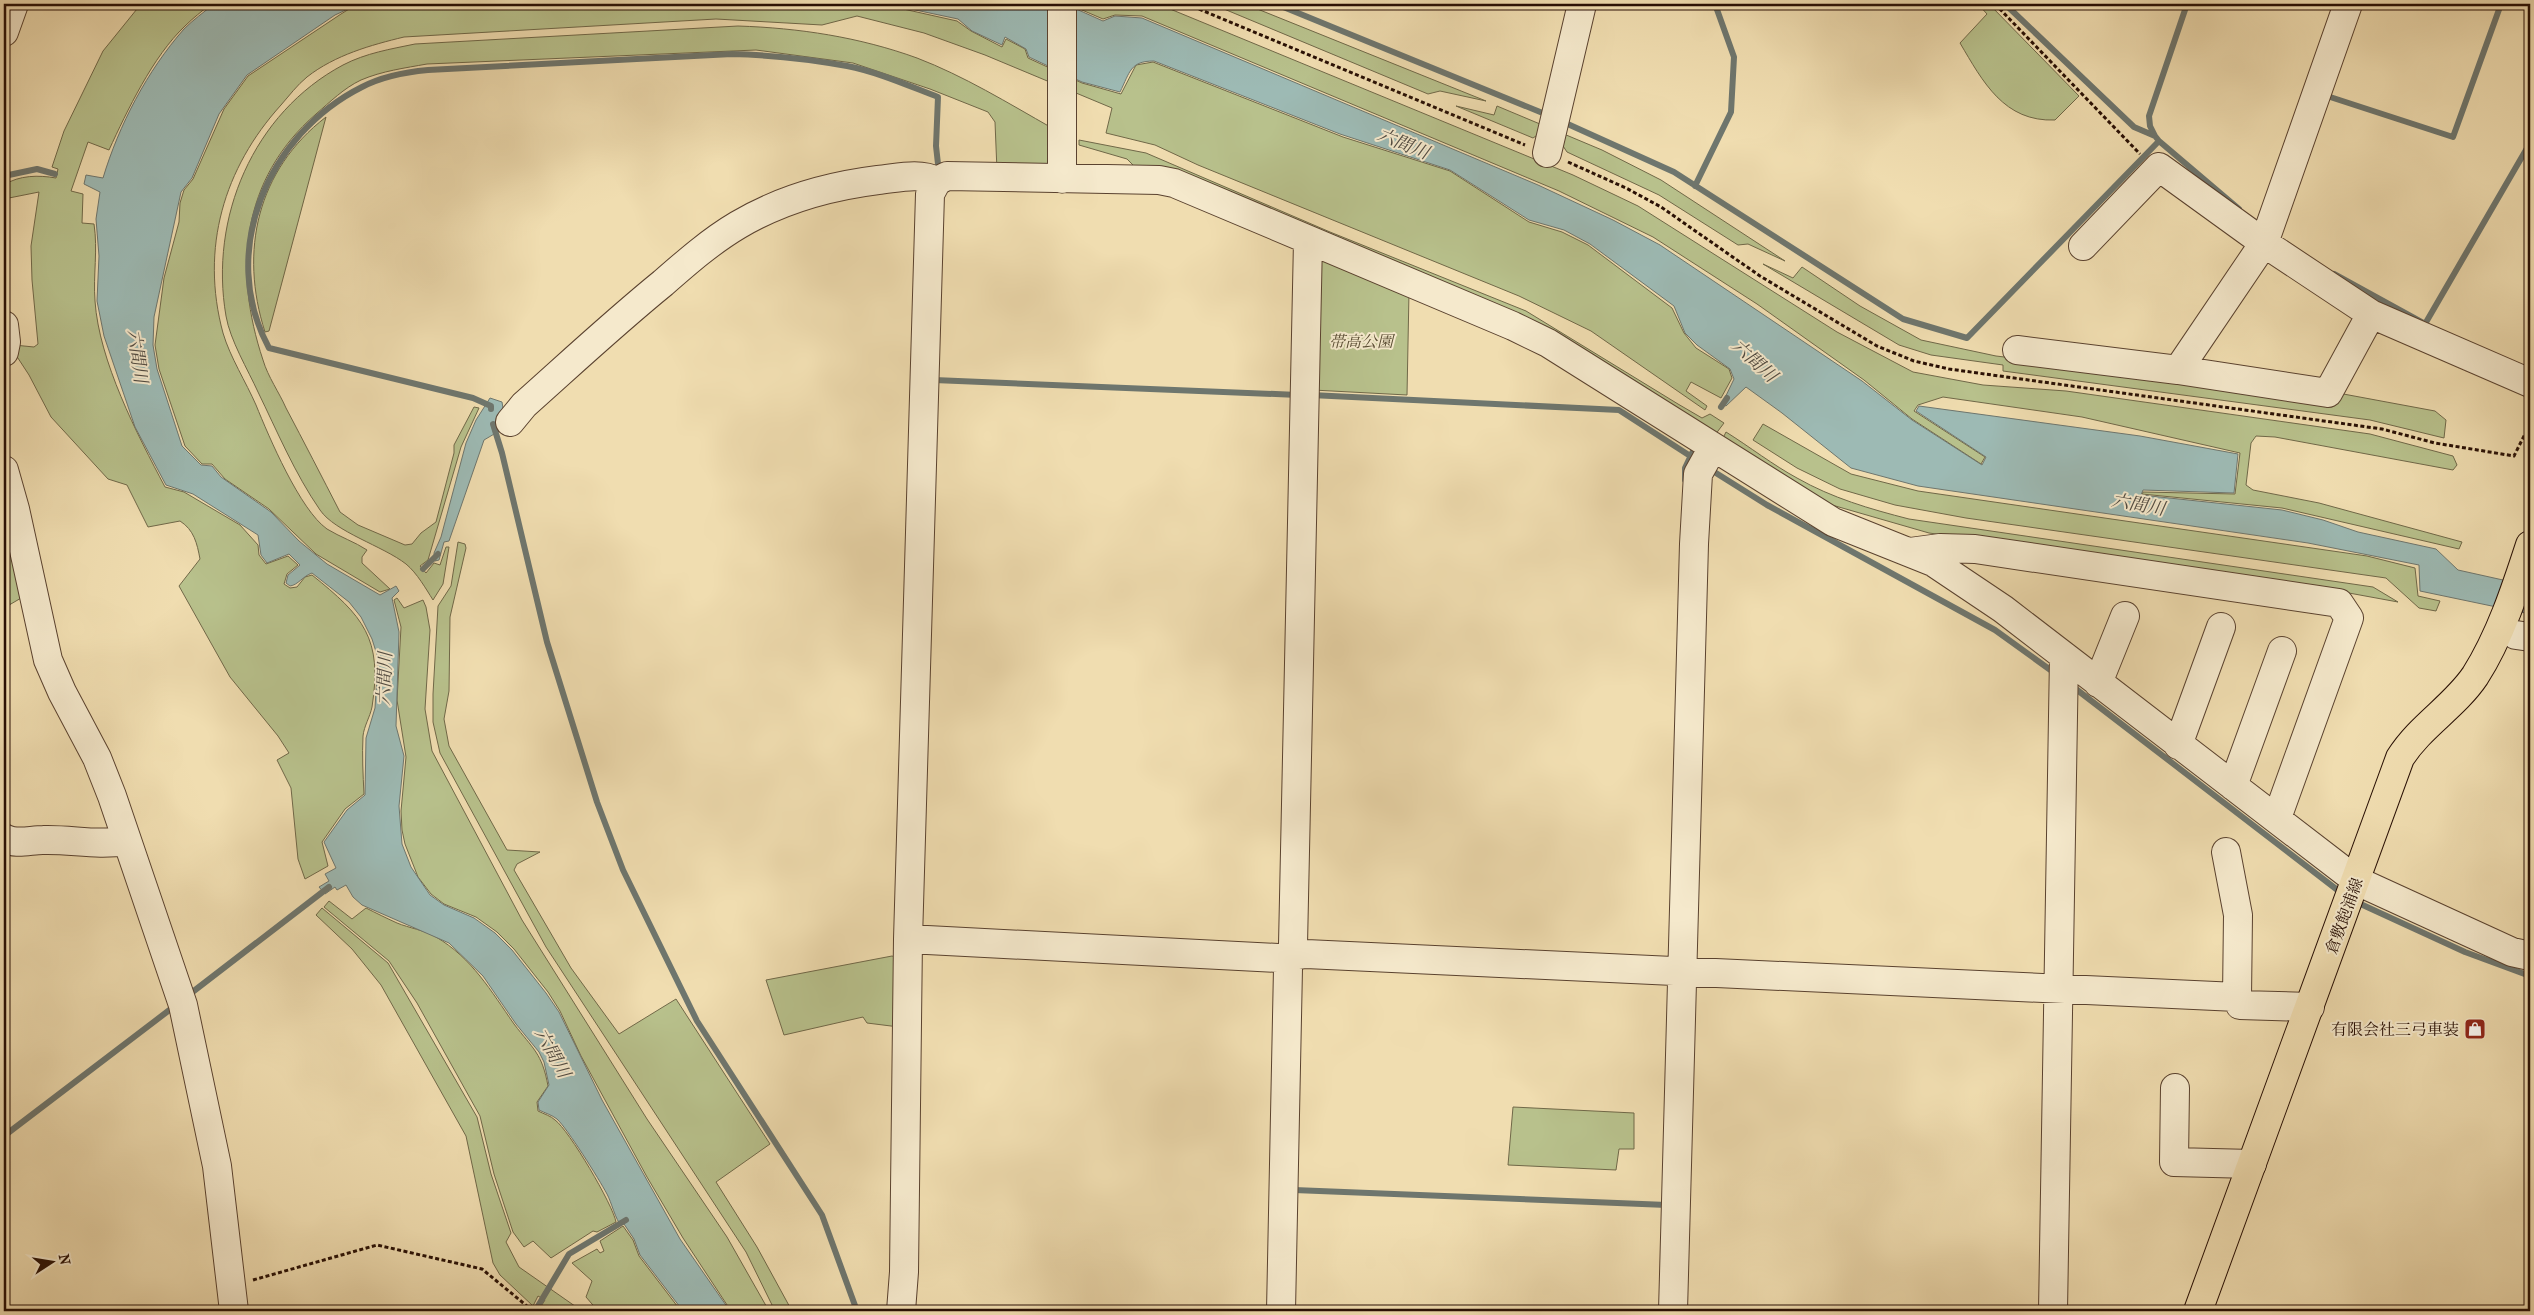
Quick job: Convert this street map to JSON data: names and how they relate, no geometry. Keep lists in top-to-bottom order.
{
  "streets": {
    "main road": ["倉敷飽浦線"]
  },
  "water": ["六間川"],
  "parks": ["帯高公園"],
  "places": {
    "shop": ["有限会社三弓車装"]
  },
  "north": "right"
}
